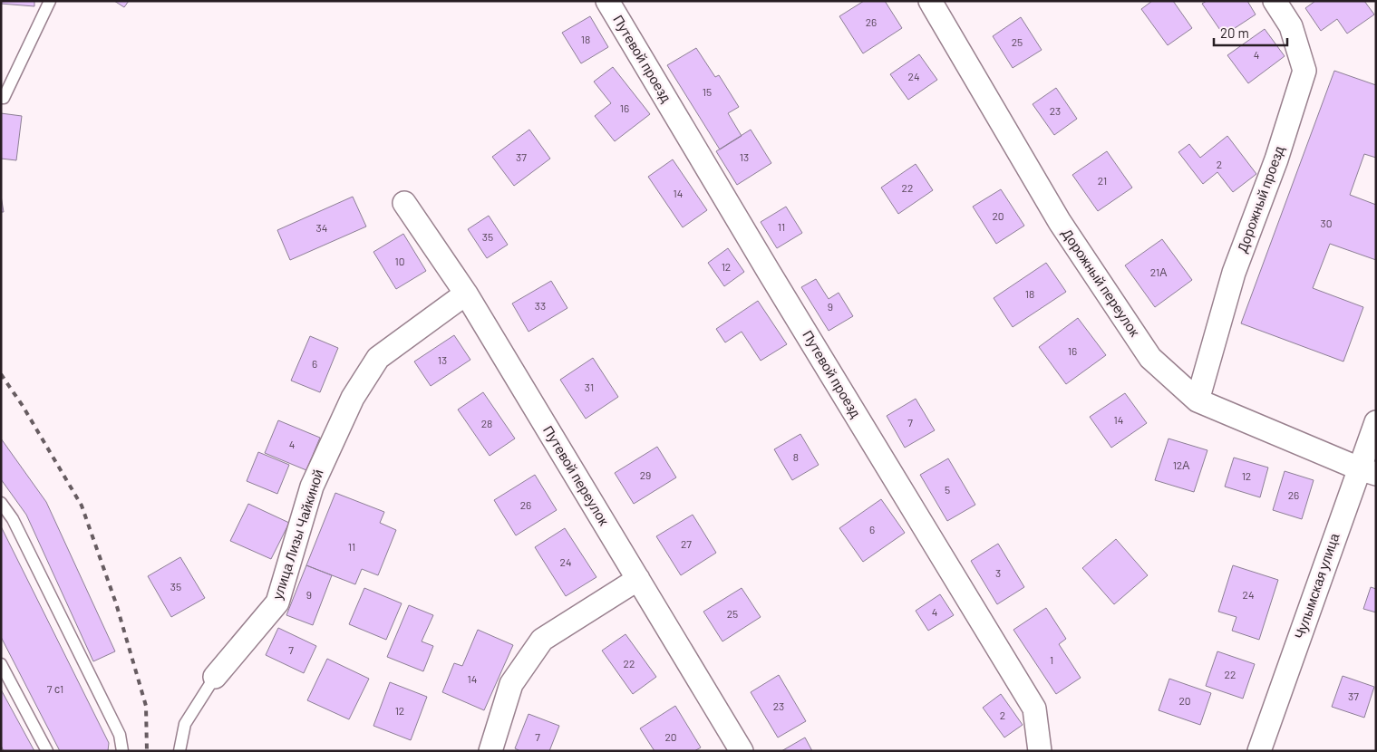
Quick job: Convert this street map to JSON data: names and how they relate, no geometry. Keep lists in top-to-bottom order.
{
  "streets": {
    "street": [
      "Путевой проезд",
      "Дорожный проезд",
      "Дорожный переулок",
      "Путевой переулок",
      "улица Лизы Чайкиной",
      "Чулымская улица"
    ]
  },
  "crossings": [
    ["Дорожный проезд", "Дорожный переулок"],
    ["Дорожный переулок", "Чулымская улица"],
    ["Путевой переулок", "улица Лизы Чайкиной"]
  ],
  "house_numbers": [
    "26",
    "18",
    "25",
    "4",
    "24",
    "15",
    "16",
    "23",
    "37",
    "13",
    "2",
    "21",
    "22",
    "14",
    "20",
    "30",
    "11",
    "34",
    "35",
    "10",
    "12",
    "21А",
    "18",
    "33",
    "9",
    "16",
    "13",
    "6",
    "31",
    "14",
    "7",
    "28",
    "4",
    "8",
    "12А",
    "29",
    "12",
    "5",
    "26",
    "26",
    "6",
    "27",
    "11",
    "24",
    "3",
    "35",
    "9",
    "24",
    "4",
    "25",
    "7",
    "1",
    "22",
    "22",
    "14",
    "7 с1",
    "37",
    "20",
    "23",
    "12",
    "2",
    "7",
    "20"
  ],
  "scale_bar": "20 m"
}
